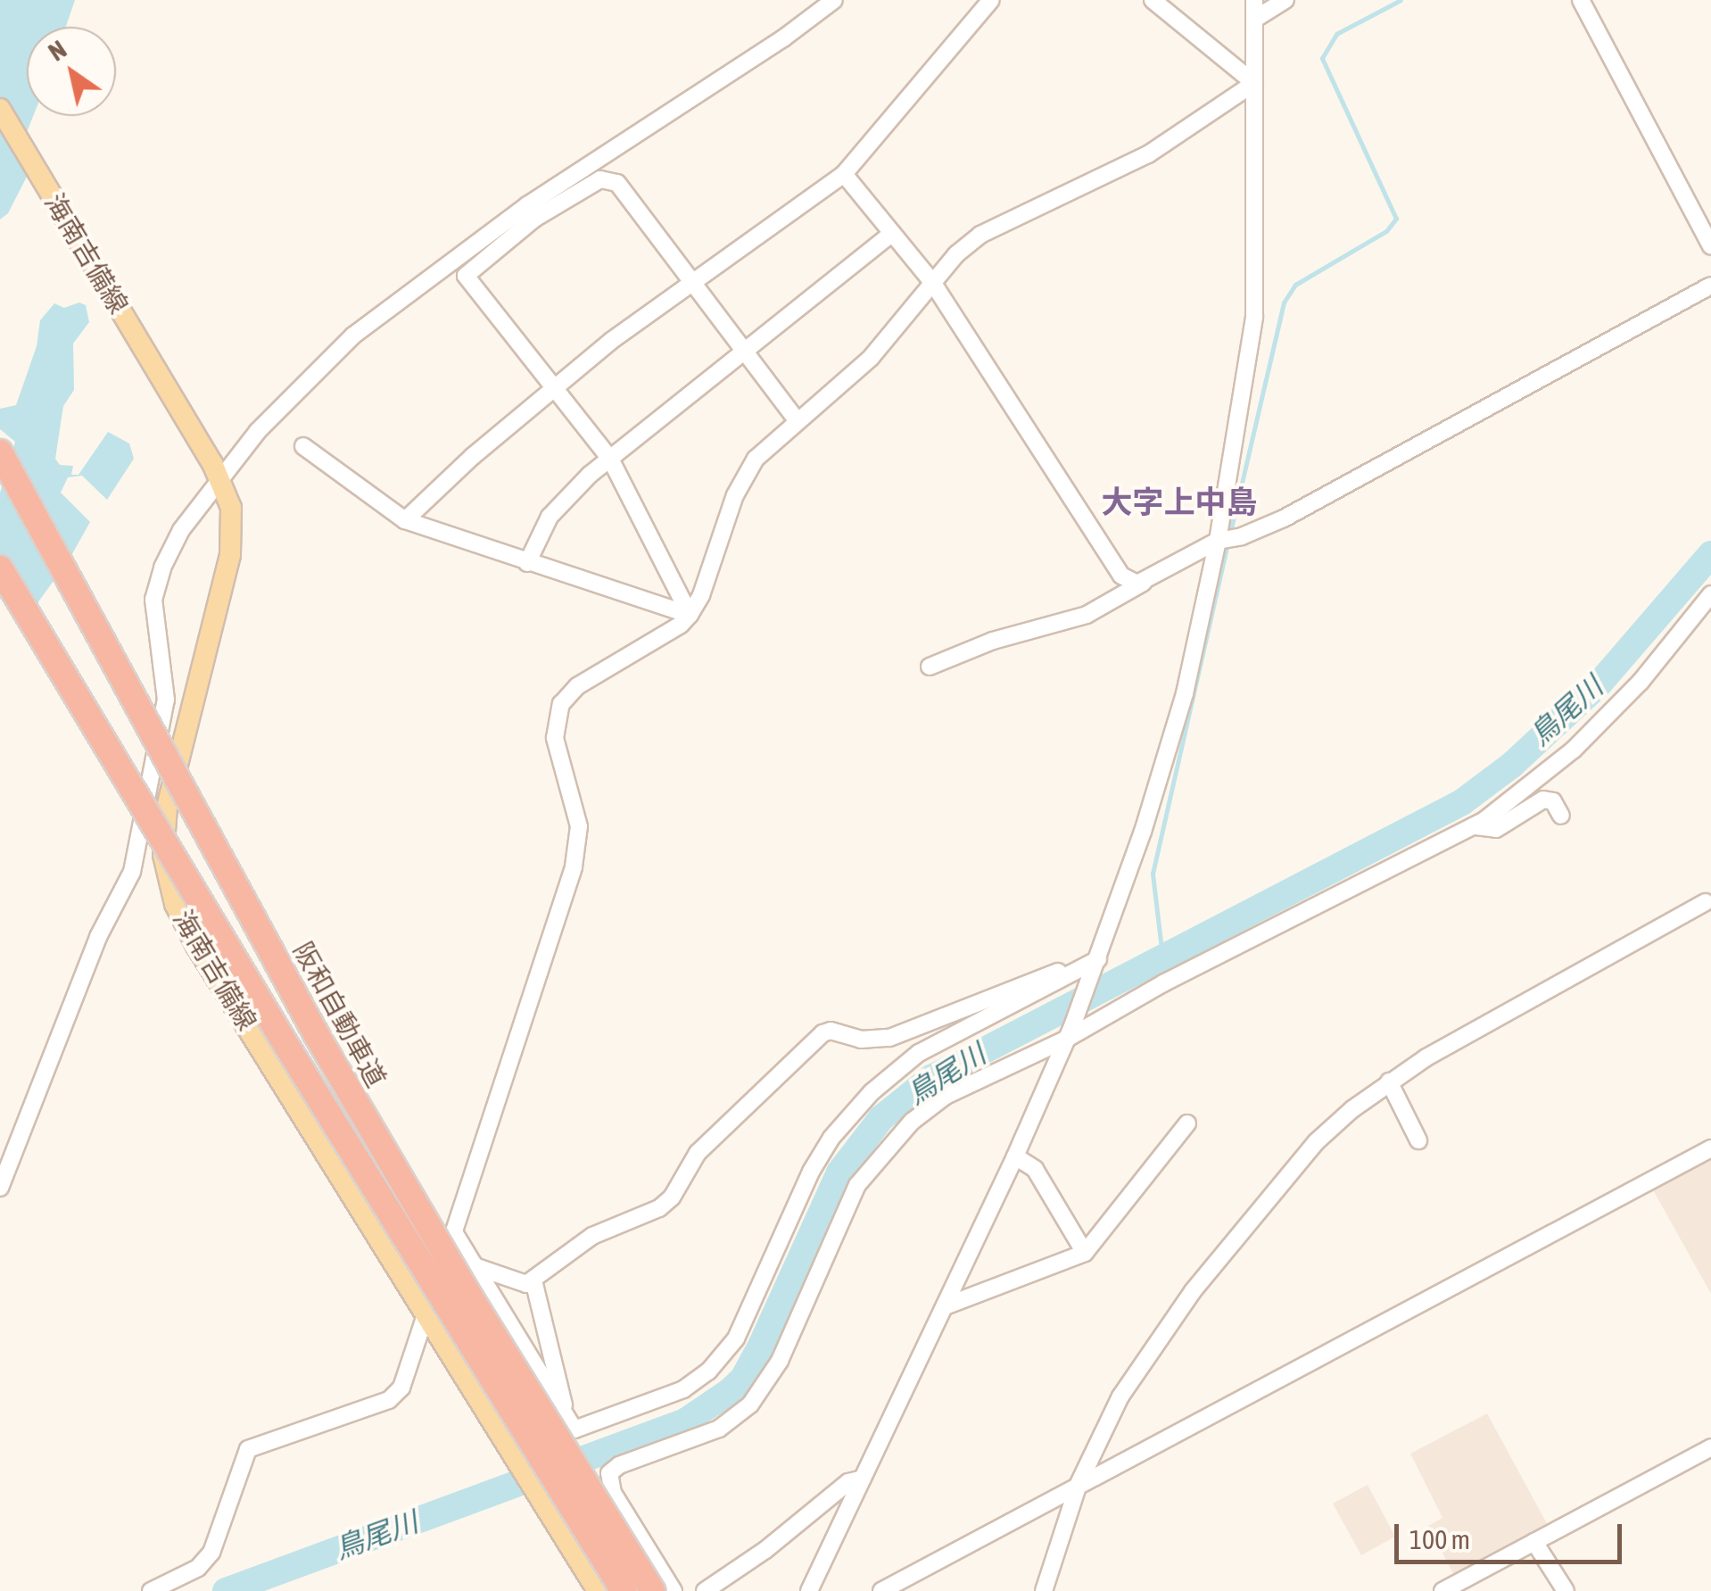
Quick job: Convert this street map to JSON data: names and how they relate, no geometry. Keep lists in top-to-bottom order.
{
  "streets": {
    "highway": ["阪和自動車道"],
    "main road": ["海南吉備線"]
  },
  "districts": ["大字上中島"],
  "water": ["鳥尾川"],
  "scale_bar": "100 m",
  "north": "top left"
}
